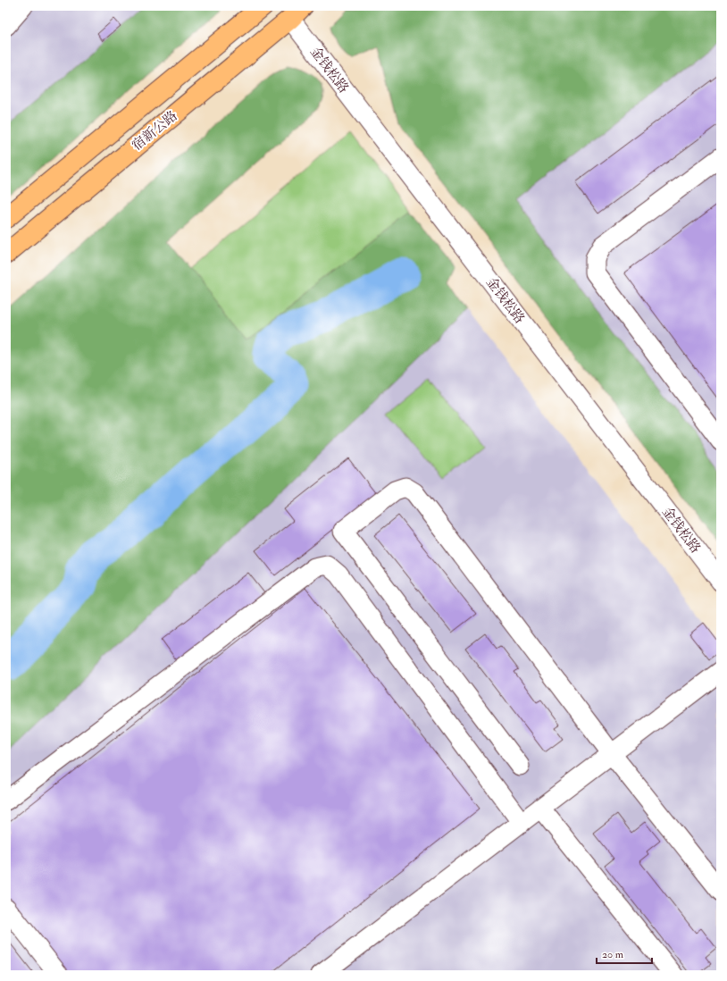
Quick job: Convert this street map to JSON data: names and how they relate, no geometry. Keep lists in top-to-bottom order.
{
  "streets": {
    "highway": ["宿新公路"],
    "street": ["金钱松路"]
  },
  "crossings": [
    ["金钱松路", "宿新公路"]
  ],
  "scale_bar": "20 m"
}
